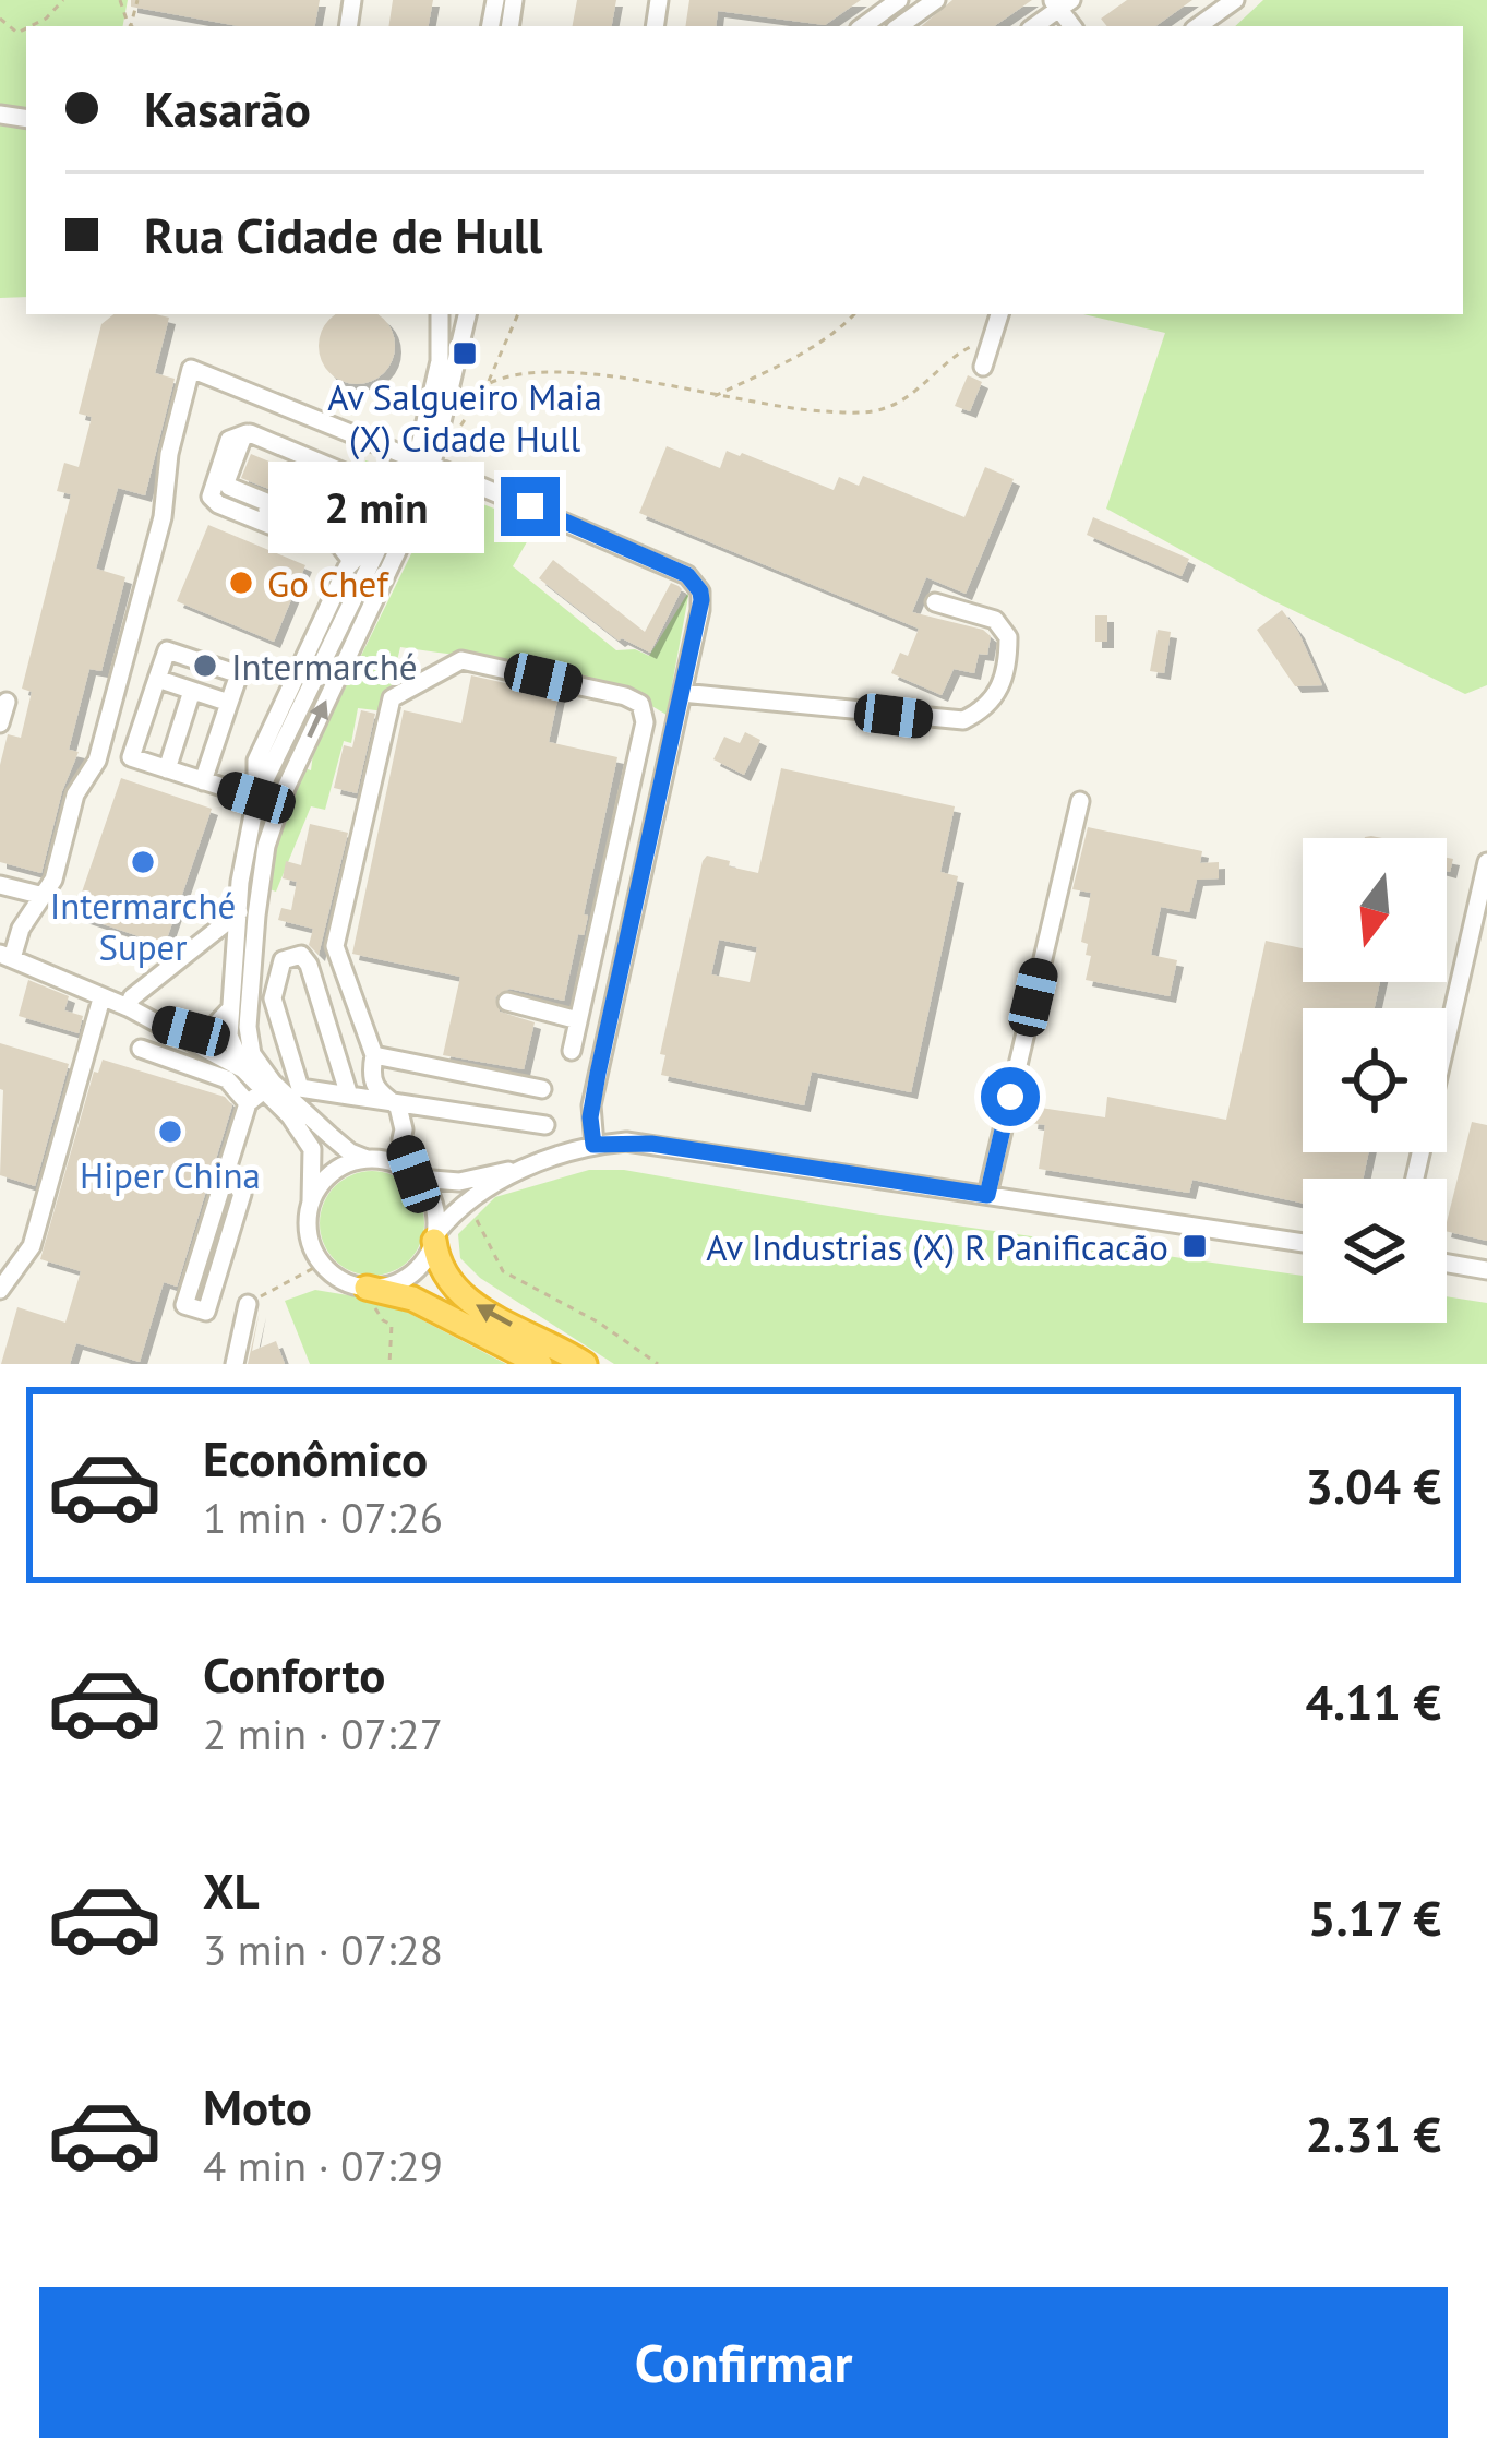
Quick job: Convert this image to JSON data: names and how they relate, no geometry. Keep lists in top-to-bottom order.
{
  "places": {
    "transit": ["Av Salgueiro Maia (X) Cidade Hull", "Av Industrias (X) R Panificacão"],
    "other": [
      "Go Chef",
      "Intermarché",
      "Intermarché Super",
      "Hiper China"
    ]
  },
  "north": "bottom",
  "page": {
    "banner": ["Kasarão", "Rua Cidade de Hull"],
    "bubble": "2 min",
    "list": [
      {
        "name": "Econômico",
        "note": "1 min · 07:26",
        "value": "3.04 €"
      },
      {
        "name": "Conforto",
        "note": "2 min · 07:27",
        "value": "4.11 €"
      },
      {
        "name": "XL",
        "note": "3 min · 07:28",
        "value": "5.17 €"
      },
      {
        "name": "Moto",
        "note": "4 min · 07:29",
        "value": "2.31 €"
      }
    ],
    "buttons": "Confirmar"
  }
}
